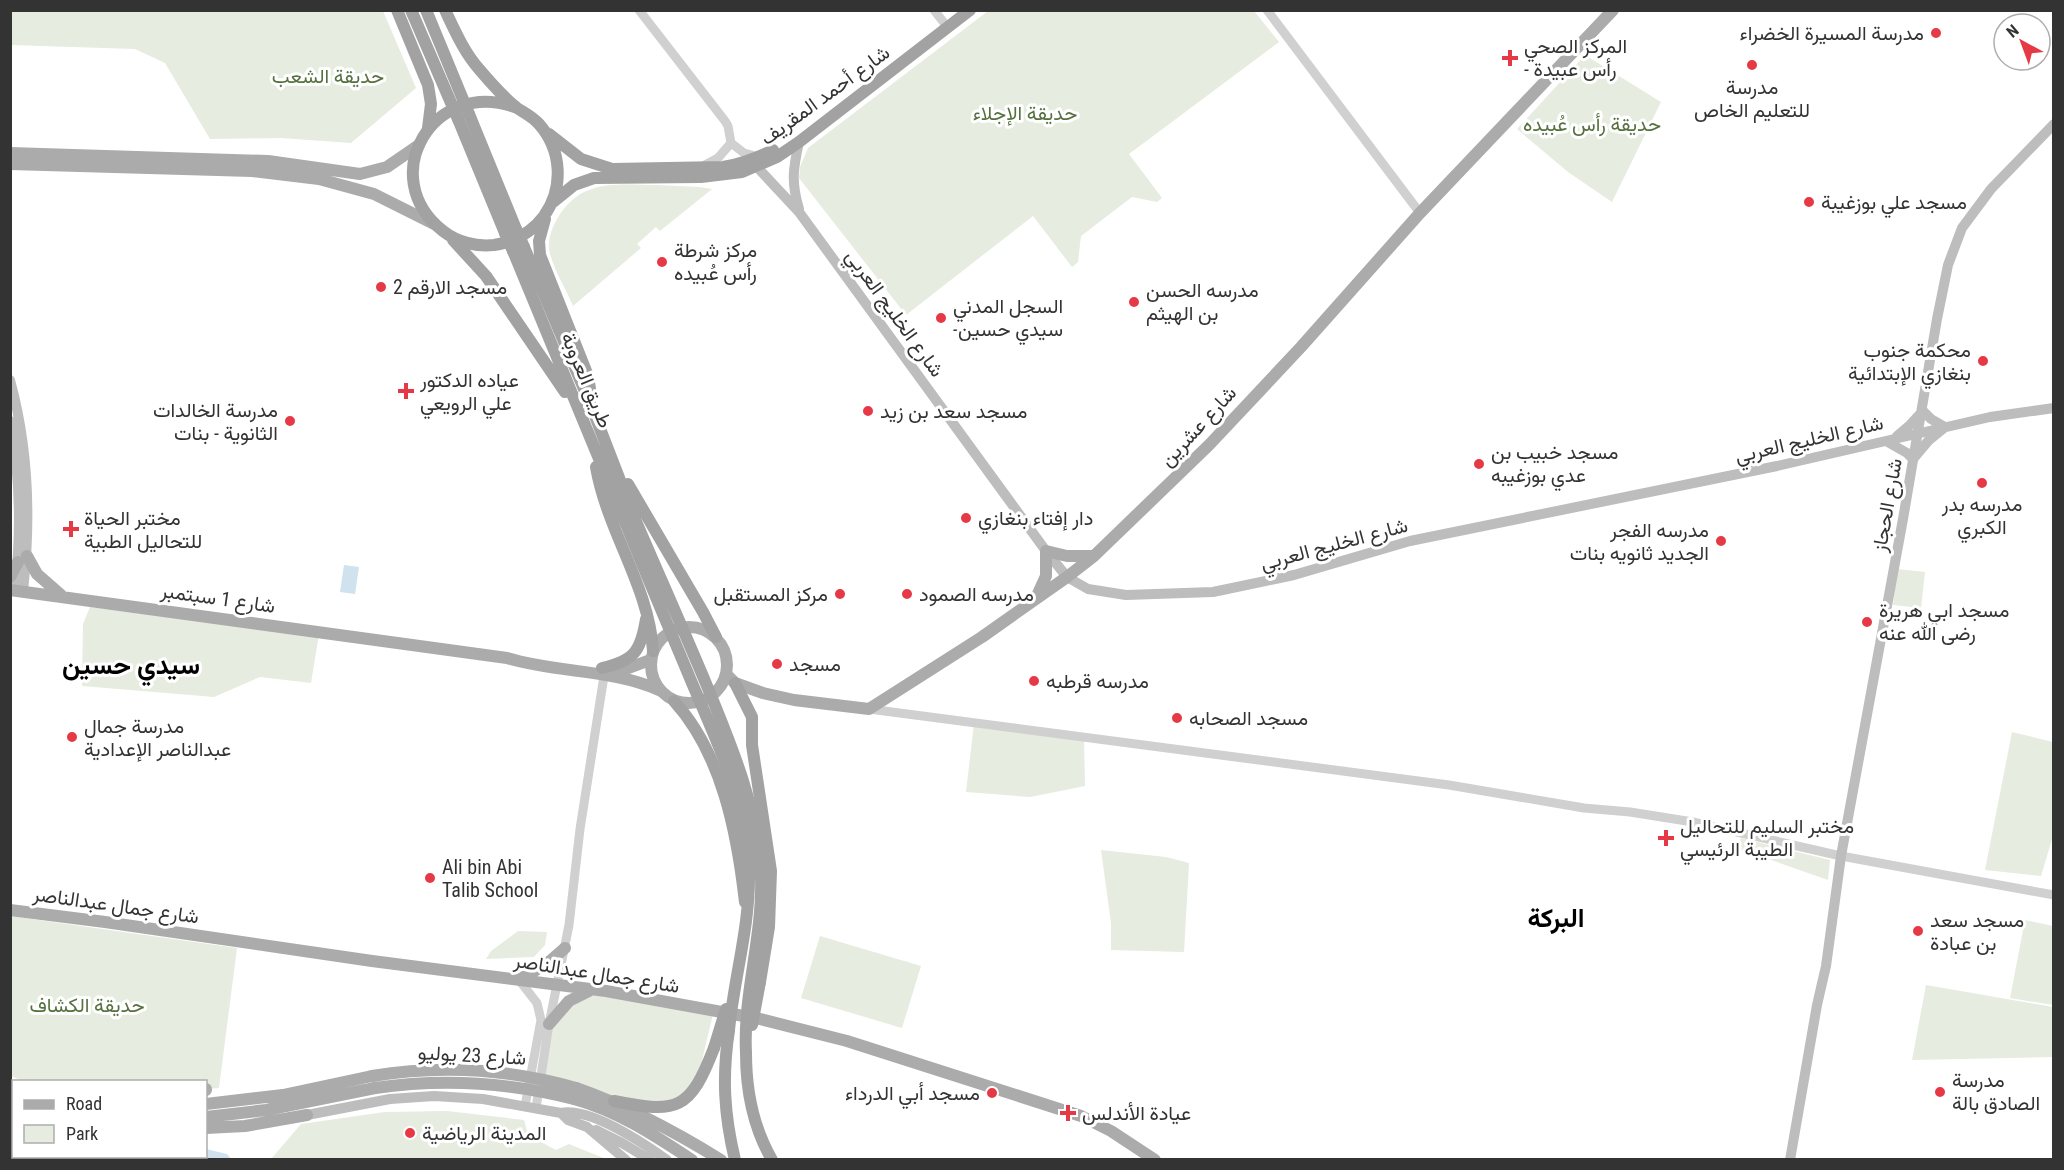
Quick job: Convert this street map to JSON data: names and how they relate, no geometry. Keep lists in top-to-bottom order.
{
  "streets": {
    "highway": ["شارع أحمد المقريف", "طريق العروبة"],
    "main road": [
      "شارع الخليج العربي",
      "شارع عشرين",
      "شارع الحجاز",
      "شارع 1 سبتمبر",
      "شارع جمال عبدالناصر",
      "شارع 23 يوليو"
    ]
  },
  "crossings": [
    ["شارع أحمد المقريف", "شارع الخليج العربي"],
    ["شارع الخليج العربي", "شارع عشرين"],
    ["شارع الخليج العربي", "شارع الحجاز"]
  ],
  "districts": ["سيدي حسين", "البركة"],
  "parks": [
    "حديقة الشعب",
    "حديقة الإجلاء",
    "حديقة رأس عُبيده",
    "حديقة الكشاف"
  ],
  "places": {
    "other": [
      "مدرسة المسيرة الخضراء",
      "مدرسة للتعليم الخاص",
      "مسجد علي بوزغيبة",
      "مركز شرطة رأس عُبيده",
      "مسجد الارقم 2",
      "مدرسه الحسن بن الهيثم",
      "السجل المدني -سيدي حسين",
      "محكمة جنوب بنغازي الإبتدائية",
      "مسجد سعد بن زيد",
      "مدرسة الخالدات الثانوية - بنات",
      "مسجد خبيب بن عدي بوزغيبه",
      "مدرسه بدر الكبري",
      "دار إفتاء بنغازي",
      "مدرسه الفجر الجديد ثانويه بنات",
      "مركز المستقبل",
      "مدرسه الصمود",
      "مسجد ابي هريرة رضى الله عنه",
      "مسجد",
      "مدرسه قرطبه",
      "مسجد الصحابه",
      "مدرسة جمال عبدالناصر الإعدادية",
      "Ali bin Abi Talib School",
      "مسجد سعد بن عبادة",
      "مدرسة الصادق بالة",
      "مسجد أبي الدرداء",
      "المدينة الرياضية"
    ],
    "health": [
      "المركز الصحي - رأس عبيدة",
      "عياده الدكتور علي الرويعي",
      "مختبر الحياة للتحاليل الطبية",
      "مختبر السليم للتحاليل الطيبة الرئيسي",
      "عيادة الأندلس"
    ]
  },
  "legend": ["Road", "Park"],
  "north": "top left"
}
